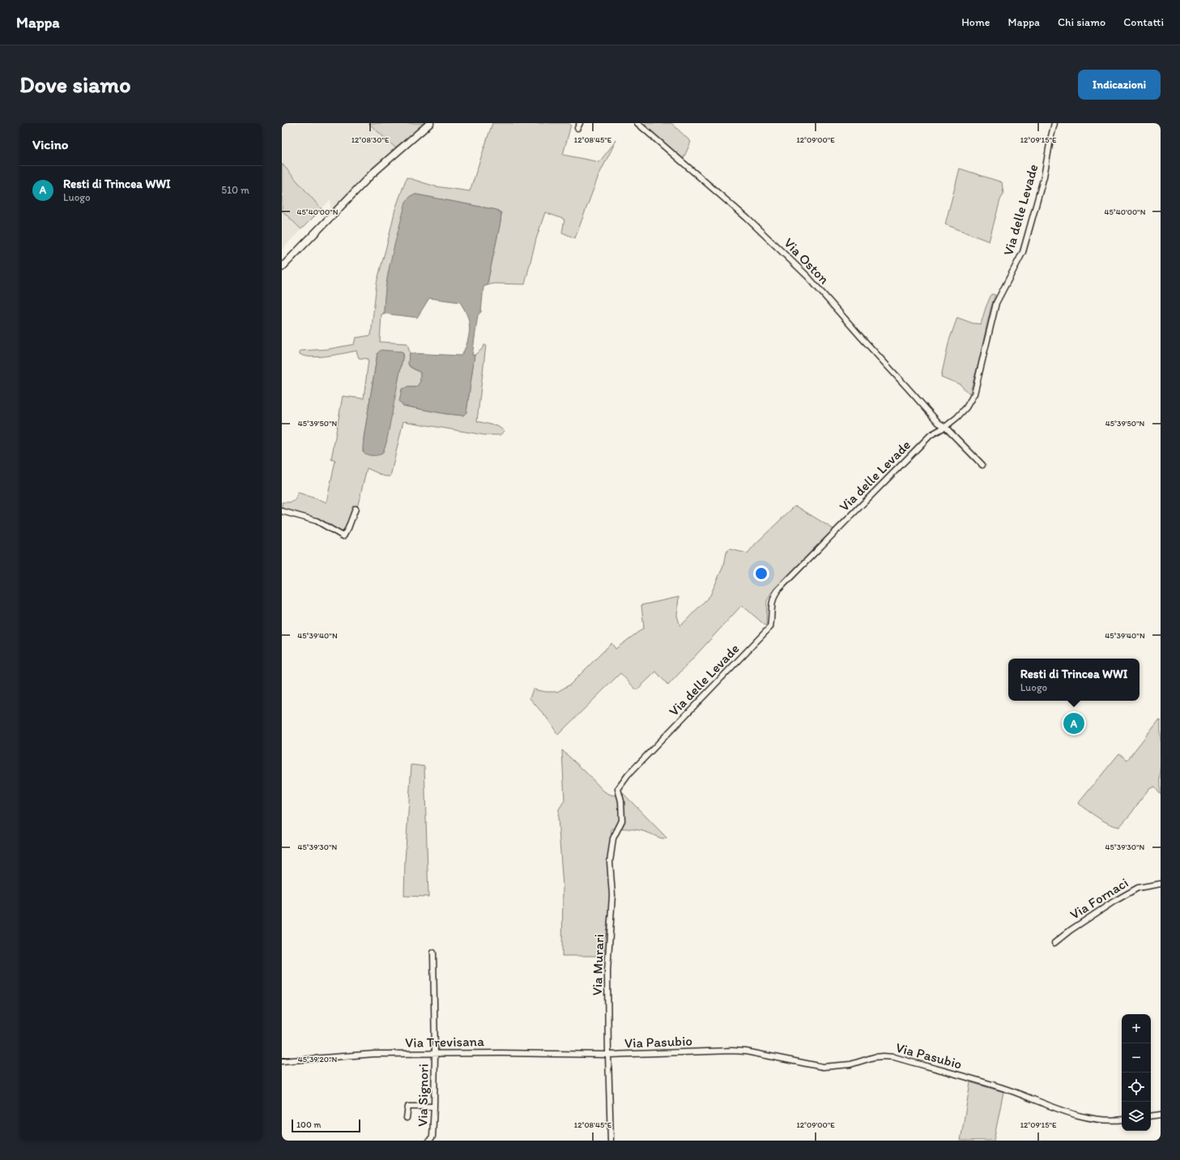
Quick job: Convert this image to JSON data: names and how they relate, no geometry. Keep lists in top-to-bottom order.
{
  "streets": {
    "street": [
      "Via delle Levade",
      "Via Oston",
      "Via Fornaci",
      "Via Murari",
      "Via Trevisana",
      "Via Pasubio",
      "Via Signori"
    ]
  },
  "crossings": [
    ["Via delle Levade", "Via Oston"],
    ["Via delle Levade", "Via Murari"],
    ["Via Murari", "Via Trevisana"],
    ["Via Murari", "Via Pasubio"],
    ["Via Trevisana", "Via Pasubio"],
    ["Via Trevisana", "Via Signori"]
  ],
  "scale_bar": "100 m",
  "page": {
    "header": "Mappa",
    "nav": [
      "Home",
      "Mappa",
      "Chi siamo",
      "Contatti"
    ],
    "buttons": "Indicazioni",
    "title": "Dove siamo",
    "heading": "Vicino",
    "list": [
      {
        "mark": "A",
        "name": "Resti di Trincea WWI",
        "note": "Luogo",
        "value": "510 m"
      }
    ],
    "popup": ["Resti di Trincea WWI", "Luogo"],
    "pins": "A",
    "map_buttons": ["+", "−"],
    "scale": "100 m"
  },
  "coordinates": [
    "12°08'30\"E",
    "12°08'45\"E",
    "12°09'00\"E",
    "12°09'15\"E",
    "45°40'00\"N",
    "45°39'50\"N",
    "45°39'40\"N",
    "45°39'30\"N",
    "45°39'20\"N"
  ]
}
